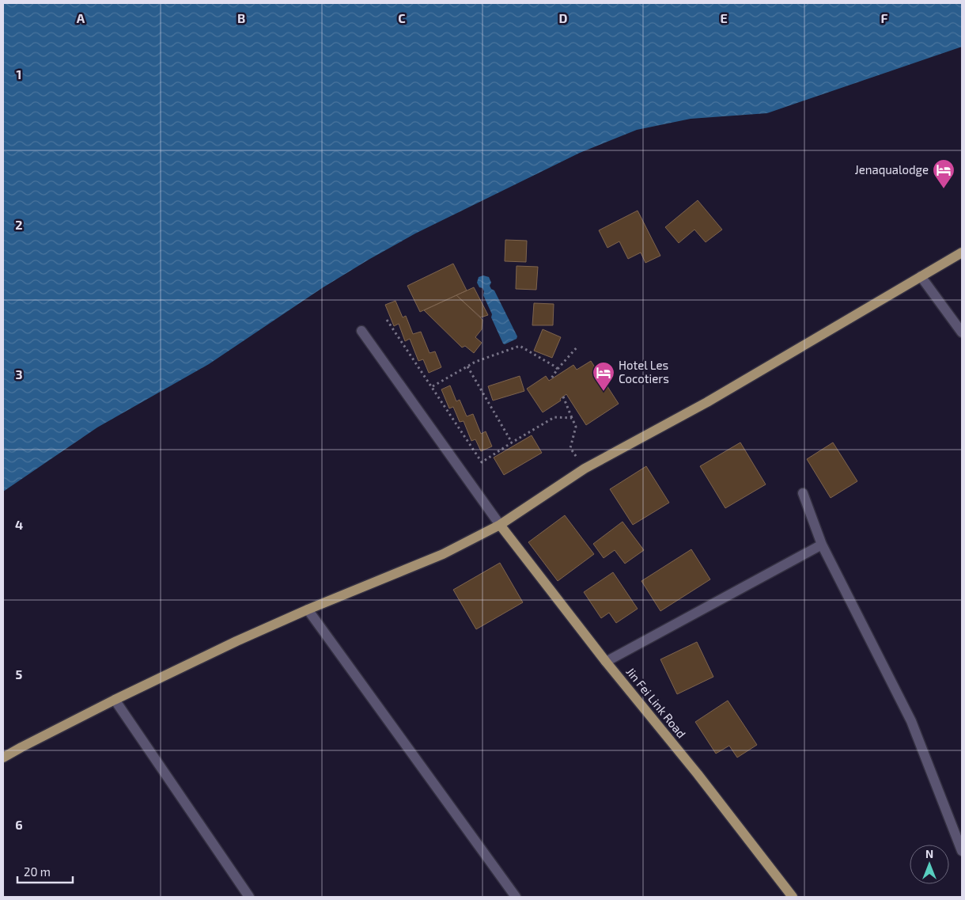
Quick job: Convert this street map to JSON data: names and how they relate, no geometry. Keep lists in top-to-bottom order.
{
  "streets": {
    "main road": ["Jin Fei Link Road"]
  },
  "places": {
    "hotel": ["Jenaqualodge", "Hotel Les Cocotiers"]
  },
  "scale_bar": "20 m",
  "north": "top",
  "grid": {
    "columns": [
      "A",
      "B",
      "C",
      "D",
      "E",
      "F"
    ],
    "rows": [
      "1",
      "2",
      "3",
      "4",
      "5",
      "6"
    ]
  }
}
